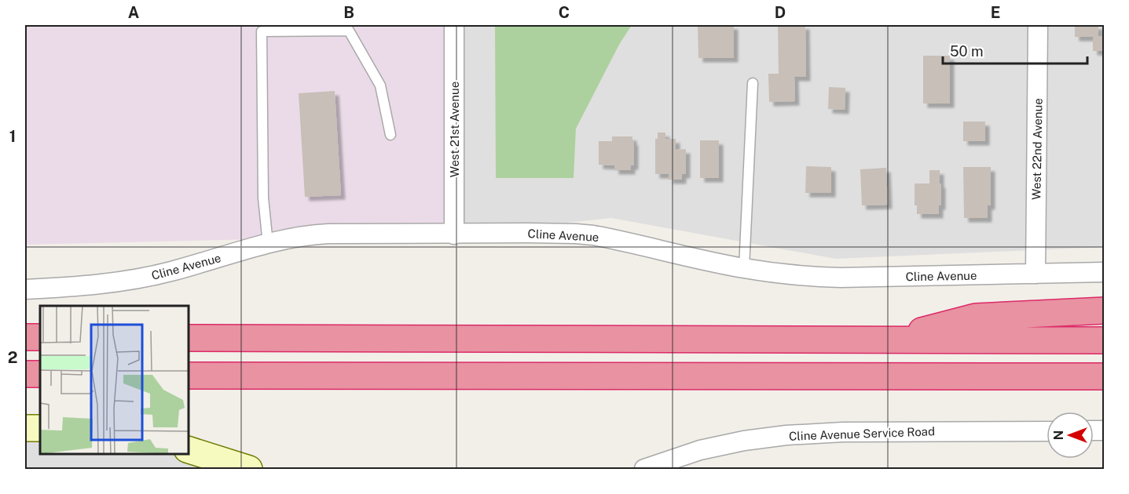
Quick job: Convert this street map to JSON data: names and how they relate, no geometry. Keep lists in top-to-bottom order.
{
  "streets": {
    "street": [
      "West 21st Avenue",
      "West 22nd Avenue",
      "Cline Avenue",
      "Cline Avenue Service Road"
    ]
  },
  "crossings": [
    ["West 21st Avenue", "Cline Avenue"],
    ["West 22nd Avenue", "Cline Avenue"]
  ],
  "scale_bar": "50 m",
  "north": "left",
  "grid": {
    "columns": [
      "A",
      "B",
      "C",
      "D",
      "E"
    ],
    "rows": ["1", "2"]
  }
}
